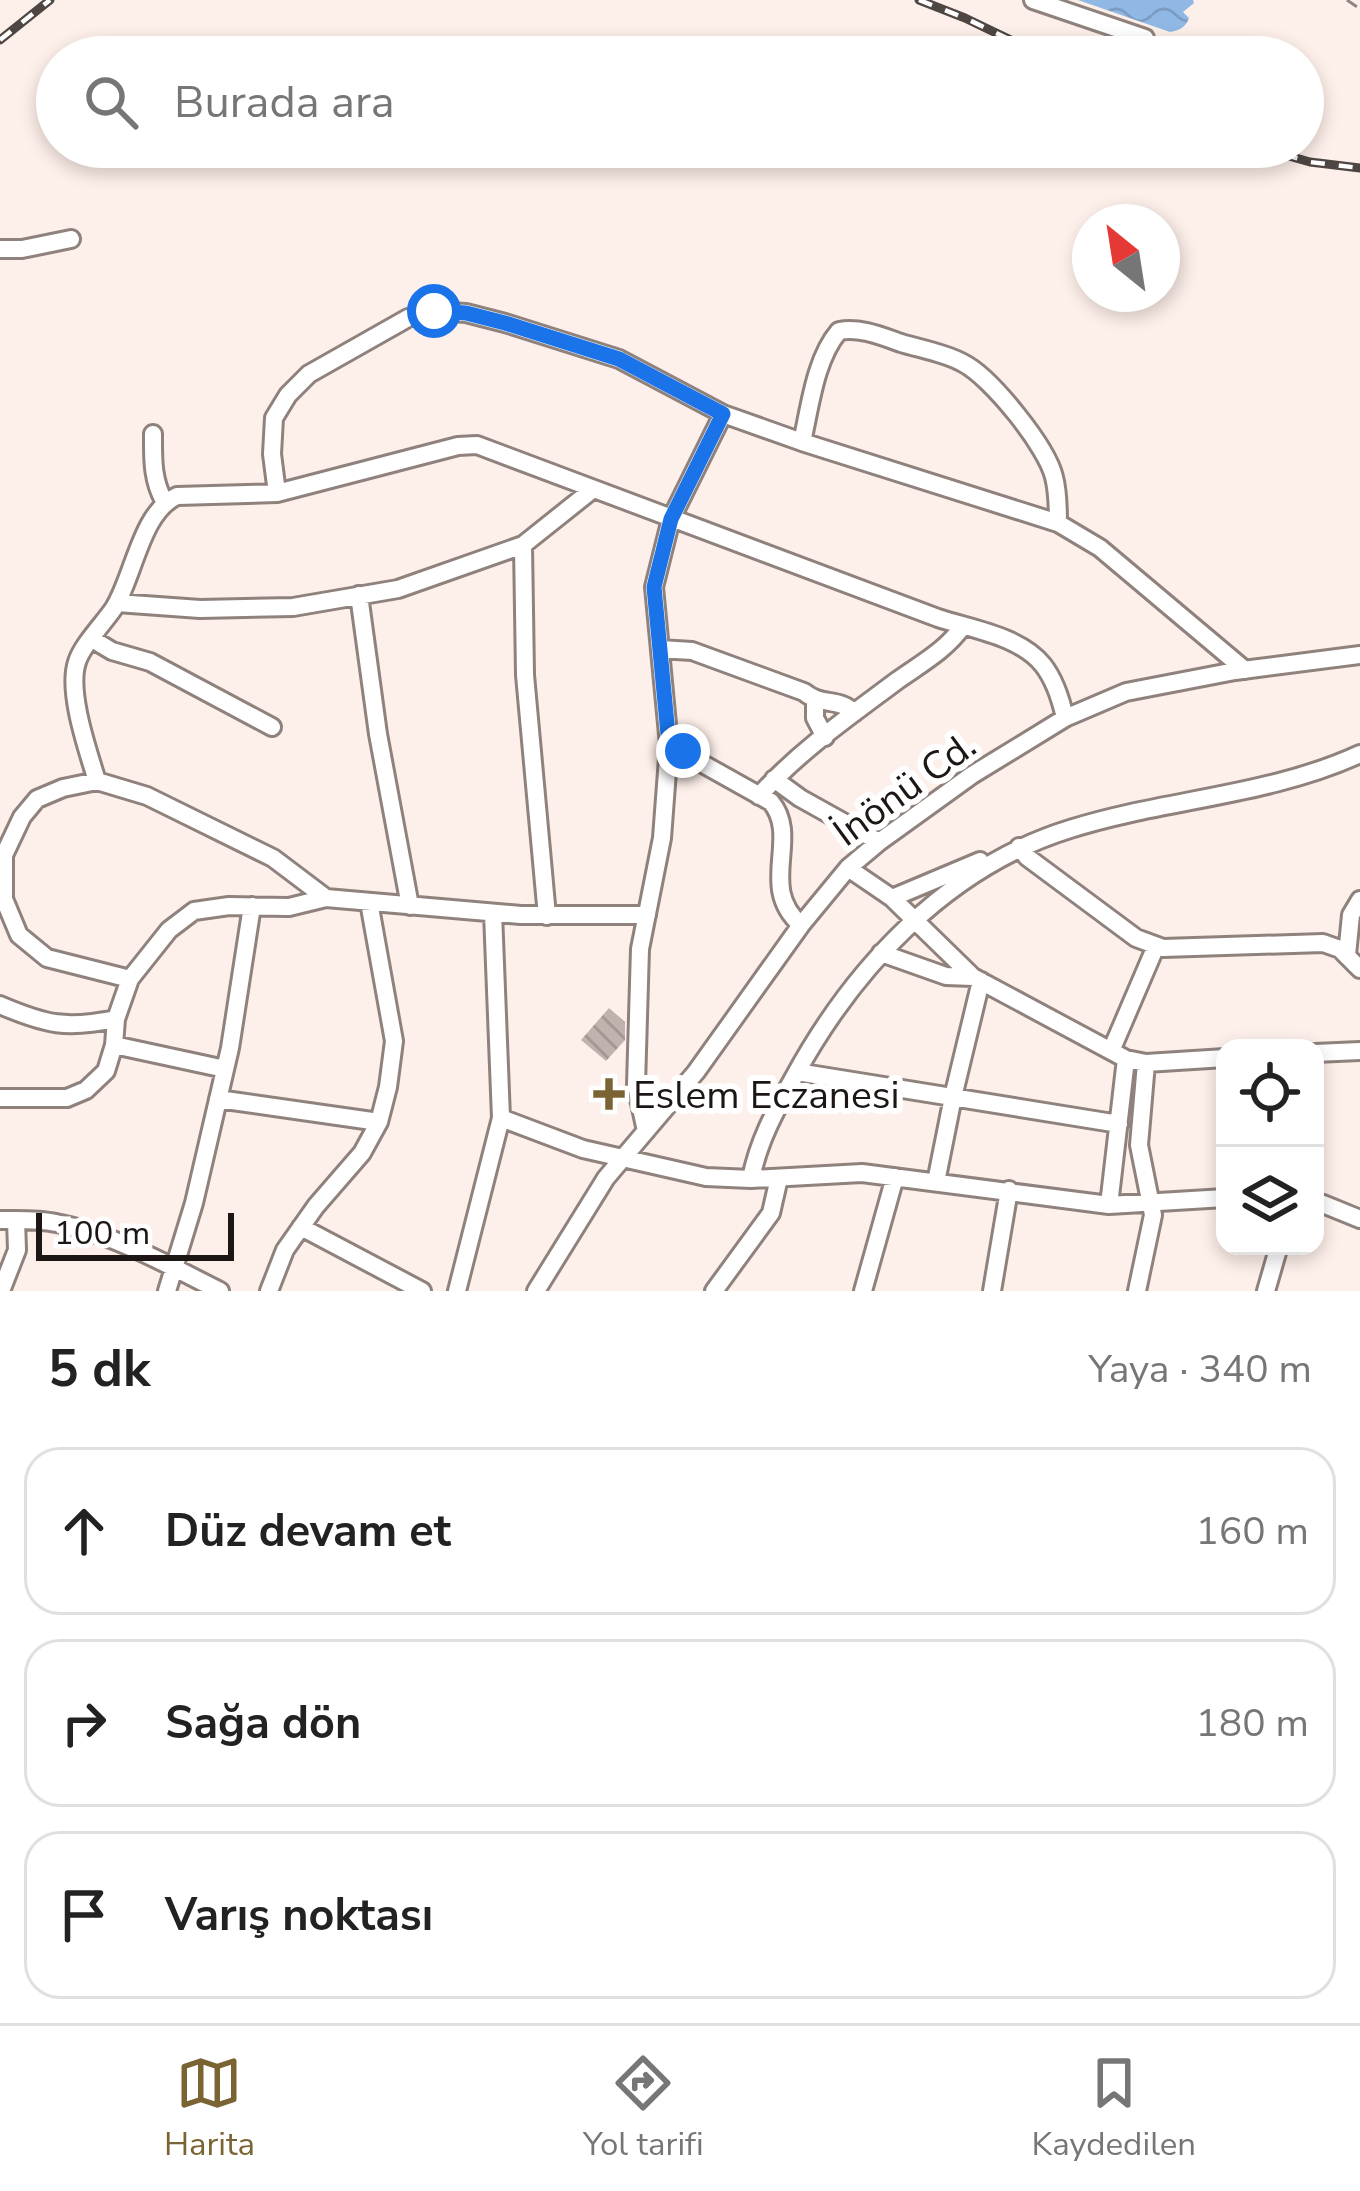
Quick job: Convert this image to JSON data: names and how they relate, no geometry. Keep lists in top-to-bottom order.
{
  "streets": {
    "street": ["İnönü Cd."]
  },
  "places": {
    "health": ["Eslem Eczanesi"]
  },
  "scale_bar": "100 m",
  "north": "top left",
  "page": {
    "search": "Burada ara",
    "scale": "100 m",
    "heading": ["5 dk", "Yaya · 340 m"],
    "list": [
      ["Düz devam et", "160 m"],
      ["Sağa dön", "180 m"],
      "Varış noktası"
    ],
    "nav": ["Harita", "Yol tarifi", "Kaydedilen"]
  }
}
